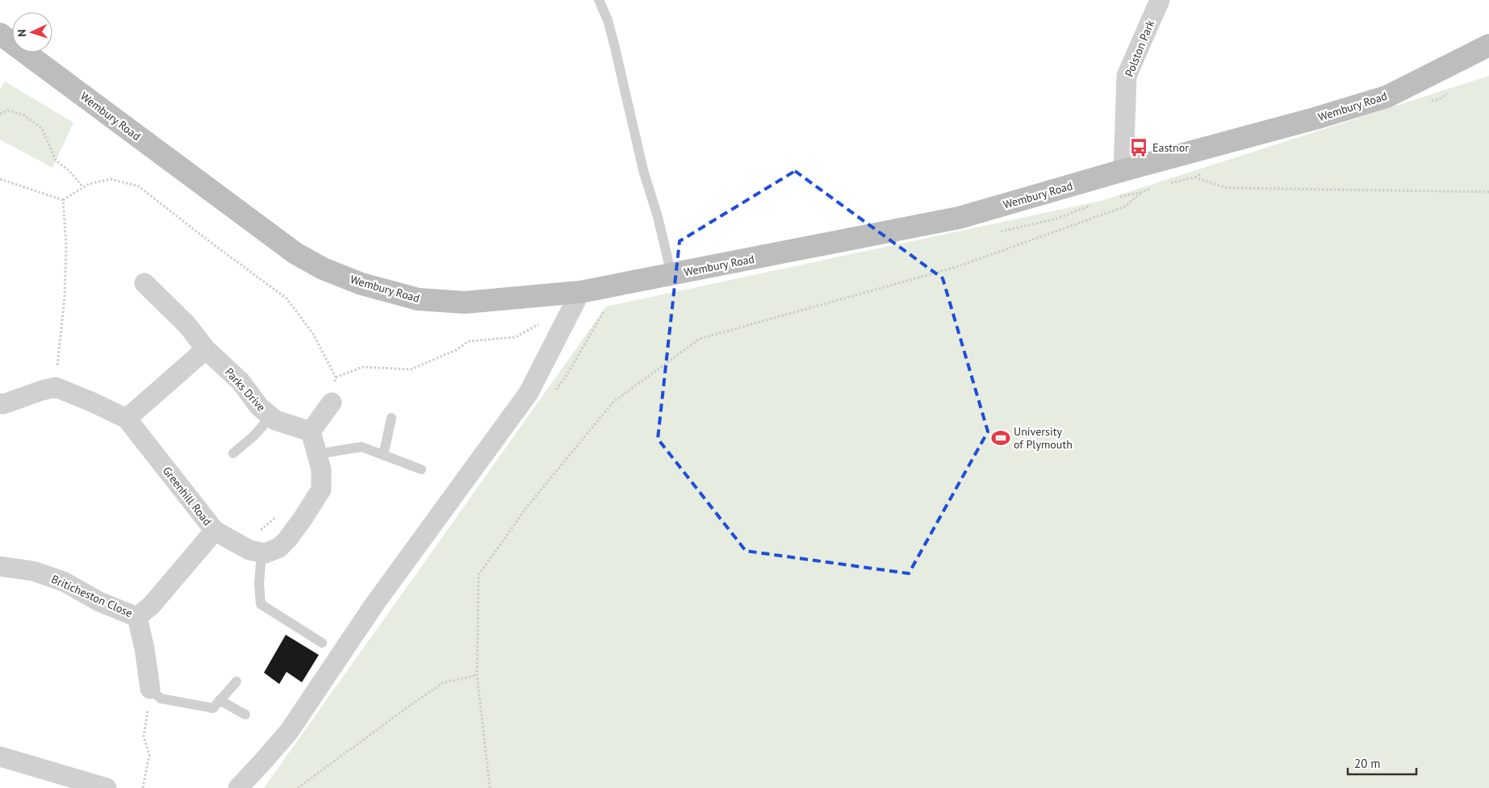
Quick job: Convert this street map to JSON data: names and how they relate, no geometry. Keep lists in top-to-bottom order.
{
  "streets": {
    "street": [
      "Polston Park",
      "Wembury Road",
      "Parks Drive",
      "Greenhill Road",
      "Briticheston Close"
    ]
  },
  "crossings": [
    ["Polston Park", "Wembury Road"],
    ["Greenhill Road", "Briticheston Close"]
  ],
  "places": {
    "bus stop": ["Eastnor"],
    "sports": ["University of Plymouth"]
  },
  "scale_bar": "20 m",
  "north": "left"
}
